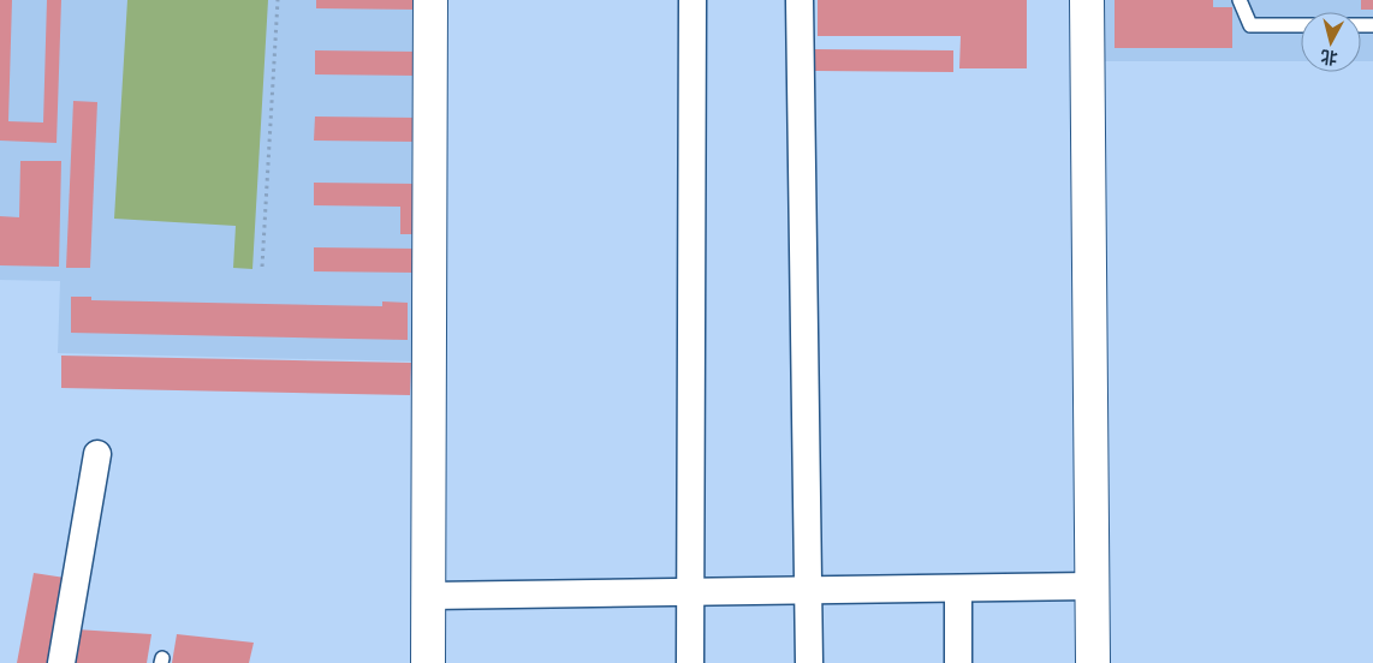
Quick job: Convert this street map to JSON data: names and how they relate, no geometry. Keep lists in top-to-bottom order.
{
  "north": "bottom"
}
